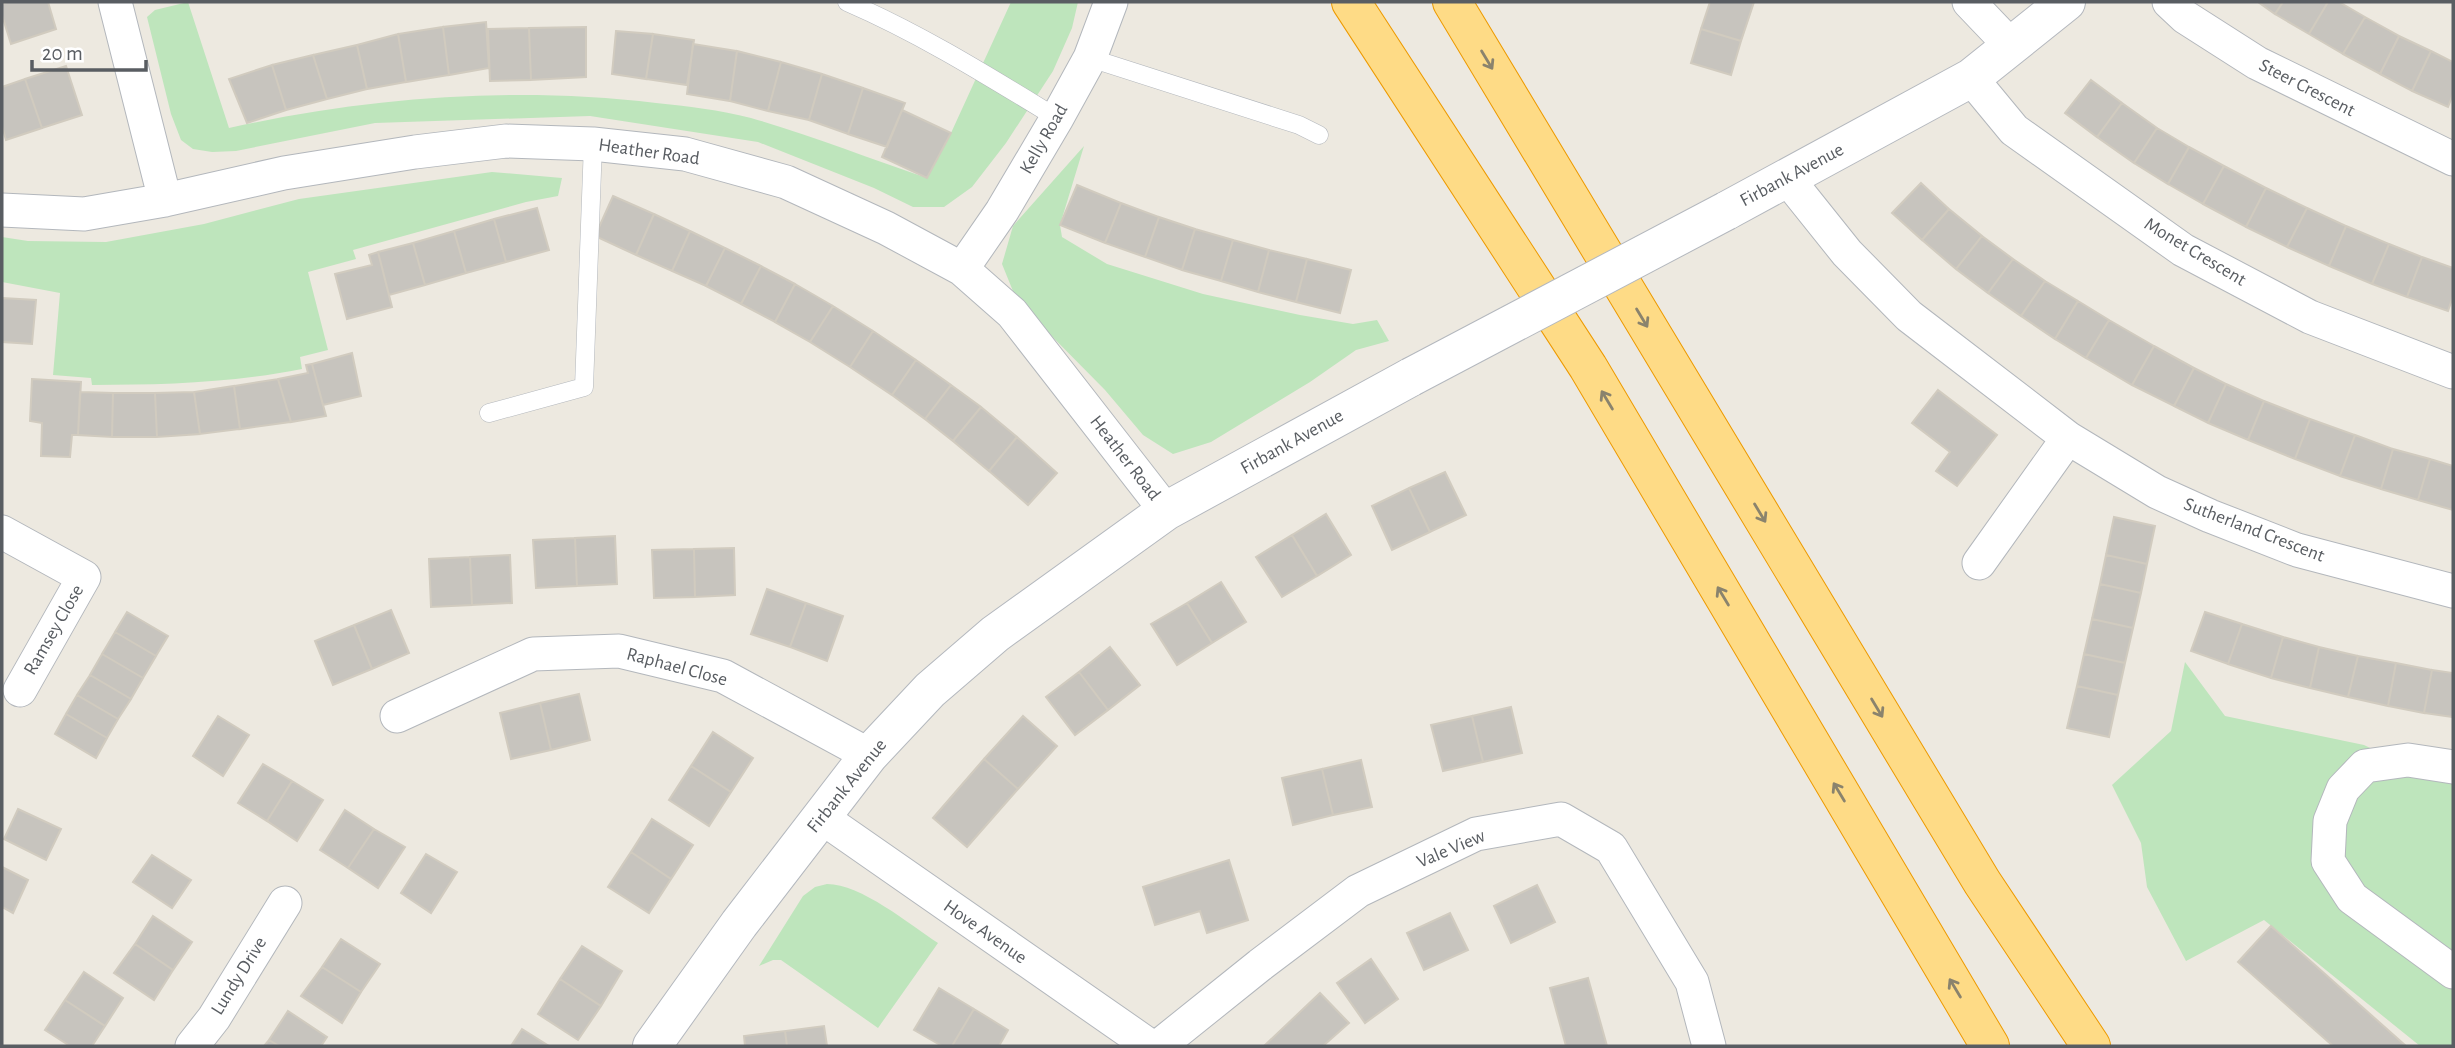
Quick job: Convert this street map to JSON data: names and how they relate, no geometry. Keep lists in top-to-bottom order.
{
  "streets": {
    "street": [
      "Steer Crescent",
      "Kelly Road",
      "Heather Road",
      "Firbank Avenue",
      "Monet Crescent",
      "Sutherland Crescent",
      "Ramsey Close",
      "Raphael Close",
      "Vale View",
      "Hove Avenue",
      "Lundy Drive"
    ]
  },
  "crossings": [
    ["Kelly Road", "Heather Road"],
    ["Heather Road", "Firbank Avenue"],
    ["Firbank Avenue", "Monet Crescent"],
    ["Firbank Avenue", "Sutherland Crescent"],
    ["Firbank Avenue", "Raphael Close"],
    ["Firbank Avenue", "Hove Avenue"]
  ],
  "scale_bar": "20 m"
}
